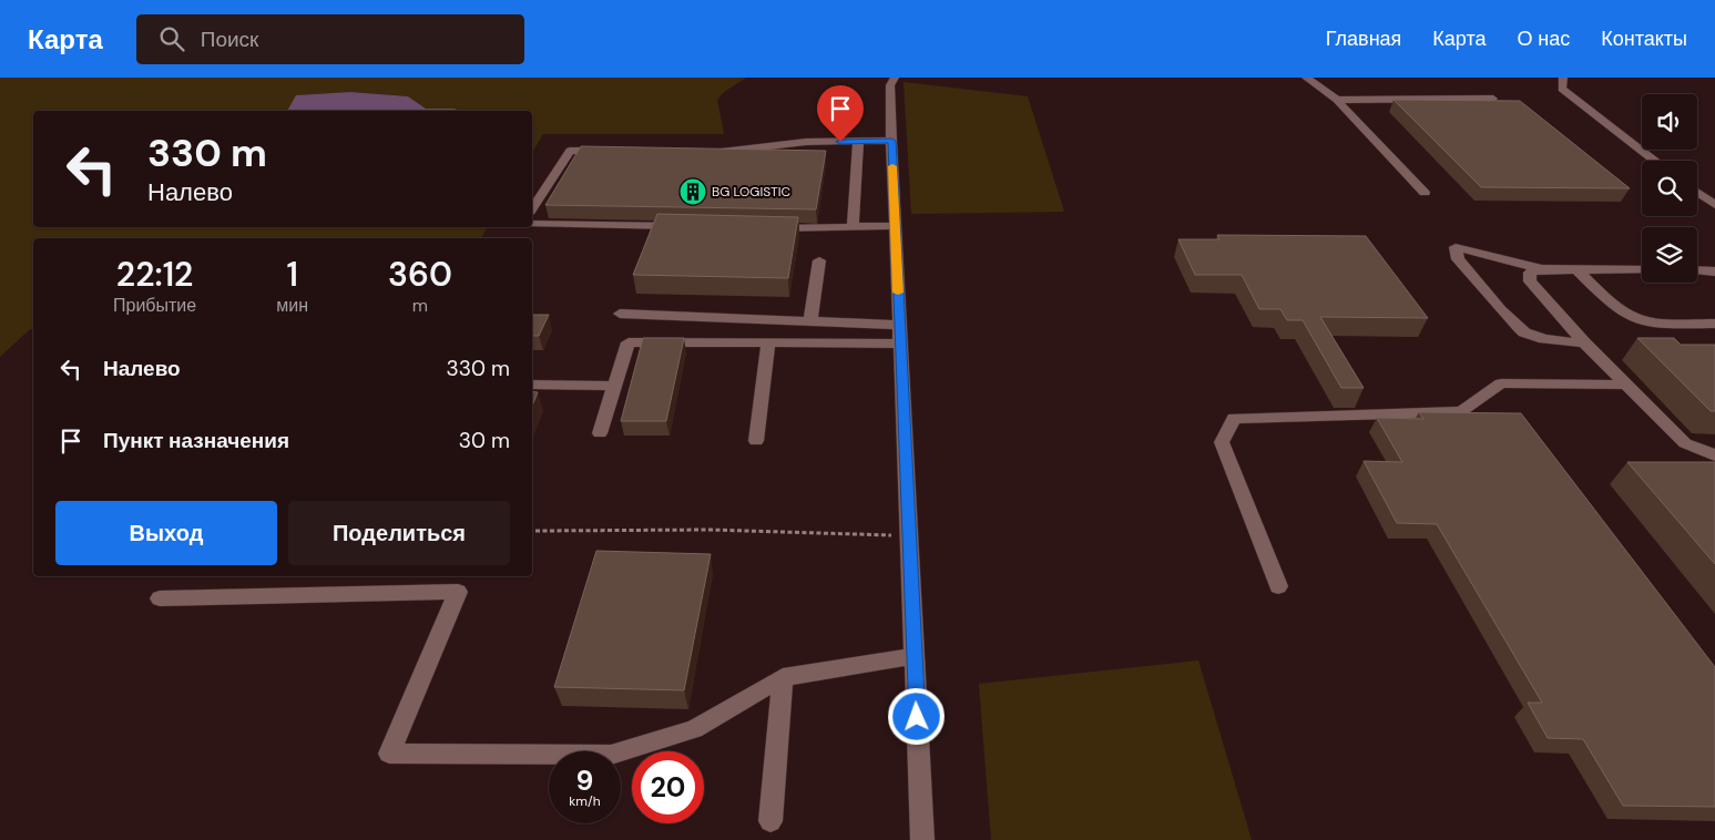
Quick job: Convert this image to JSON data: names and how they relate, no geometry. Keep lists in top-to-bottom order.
{
  "places": {
    "building": ["BG LOGISTIC"]
  },
  "page": {
    "header": "Карта",
    "search": "Поиск",
    "nav": [
      "Главная",
      "Карта",
      "О нас",
      "Контакты"
    ],
    "turn": ["330 m", "Налево"],
    "eta": [
      "22:12",
      "Прибытие",
      "1",
      "мин",
      "360",
      "m"
    ],
    "list": [
      {
        "name": "Налево",
        "value": "330 m"
      },
      {
        "name": "Пункт назначения",
        "value": "30 m"
      }
    ],
    "buttons": ["Выход", "Поделиться"],
    "speed": "9 km/h",
    "limit": "20"
  }
}
